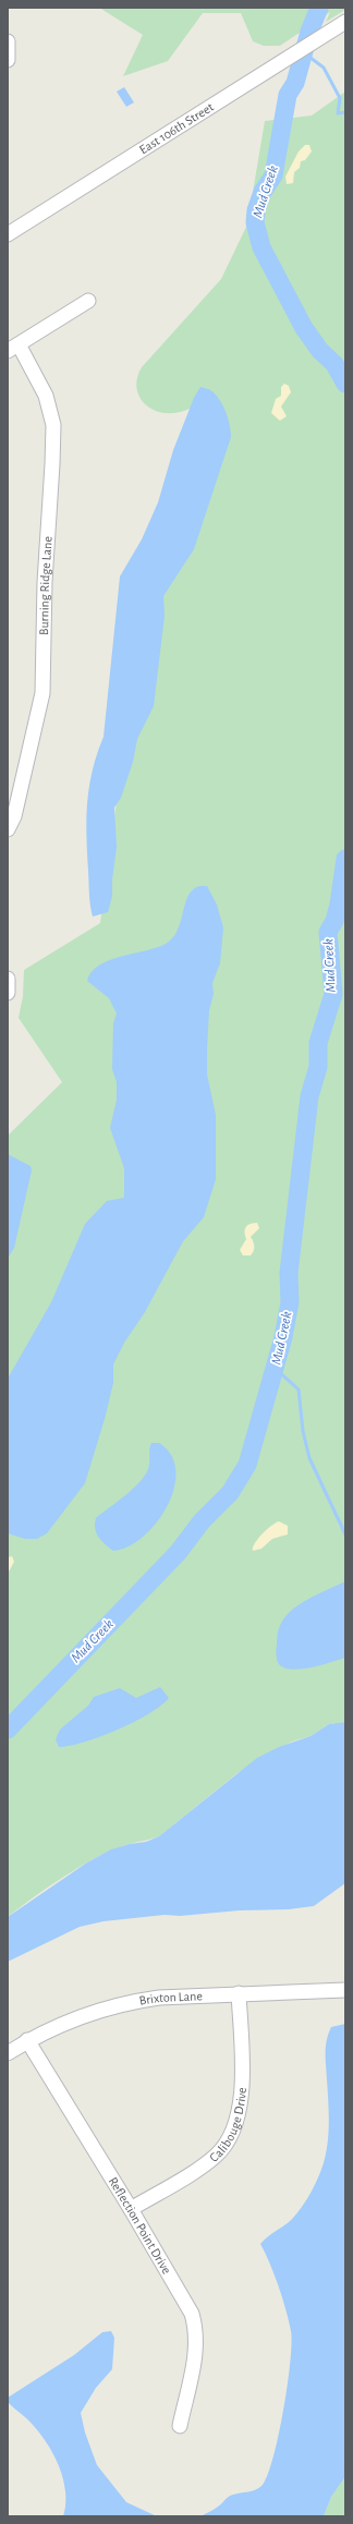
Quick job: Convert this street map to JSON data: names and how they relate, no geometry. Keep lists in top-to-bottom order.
{
  "streets": {
    "street": [
      "East 106th Street",
      "Burning Ridge Lane",
      "Brixton Lane",
      "Calibouge Drive",
      "Reflection Point Drive"
    ]
  },
  "crossings": [
    ["Brixton Lane", "Calibouge Drive"],
    ["Brixton Lane", "Reflection Point Drive"],
    ["Calibouge Drive", "Reflection Point Drive"]
  ],
  "water": ["Mud Creek"]
}
